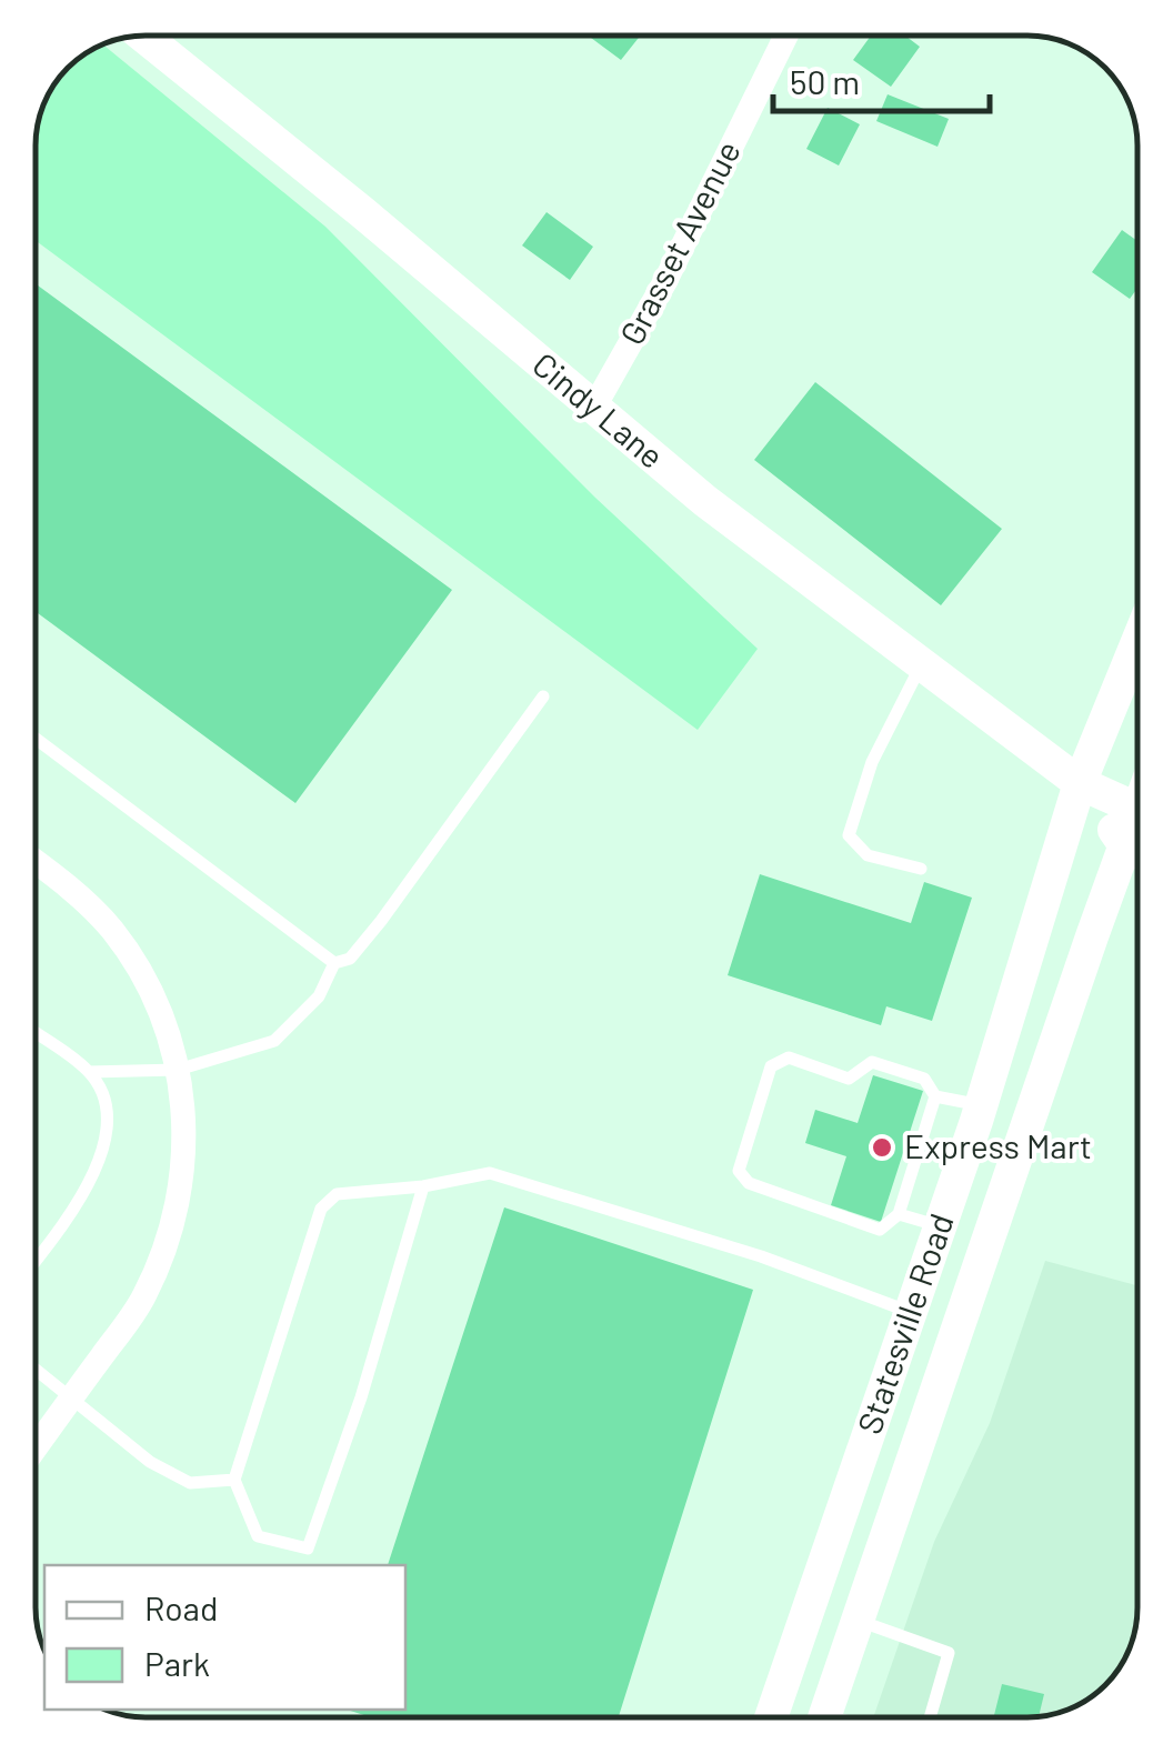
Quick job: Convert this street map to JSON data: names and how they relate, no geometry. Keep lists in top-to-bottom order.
{
  "streets": {
    "main road": ["Cindy Lane", "Statesville Road"],
    "street": ["Grasset Avenue"]
  },
  "crossings": [
    ["Grasset Avenue", "Cindy Lane"],
    ["Cindy Lane", "Statesville Road"]
  ],
  "places": ["Express Mart"],
  "legend": ["Road", "Park"],
  "scale_bar": "50 m"
}
